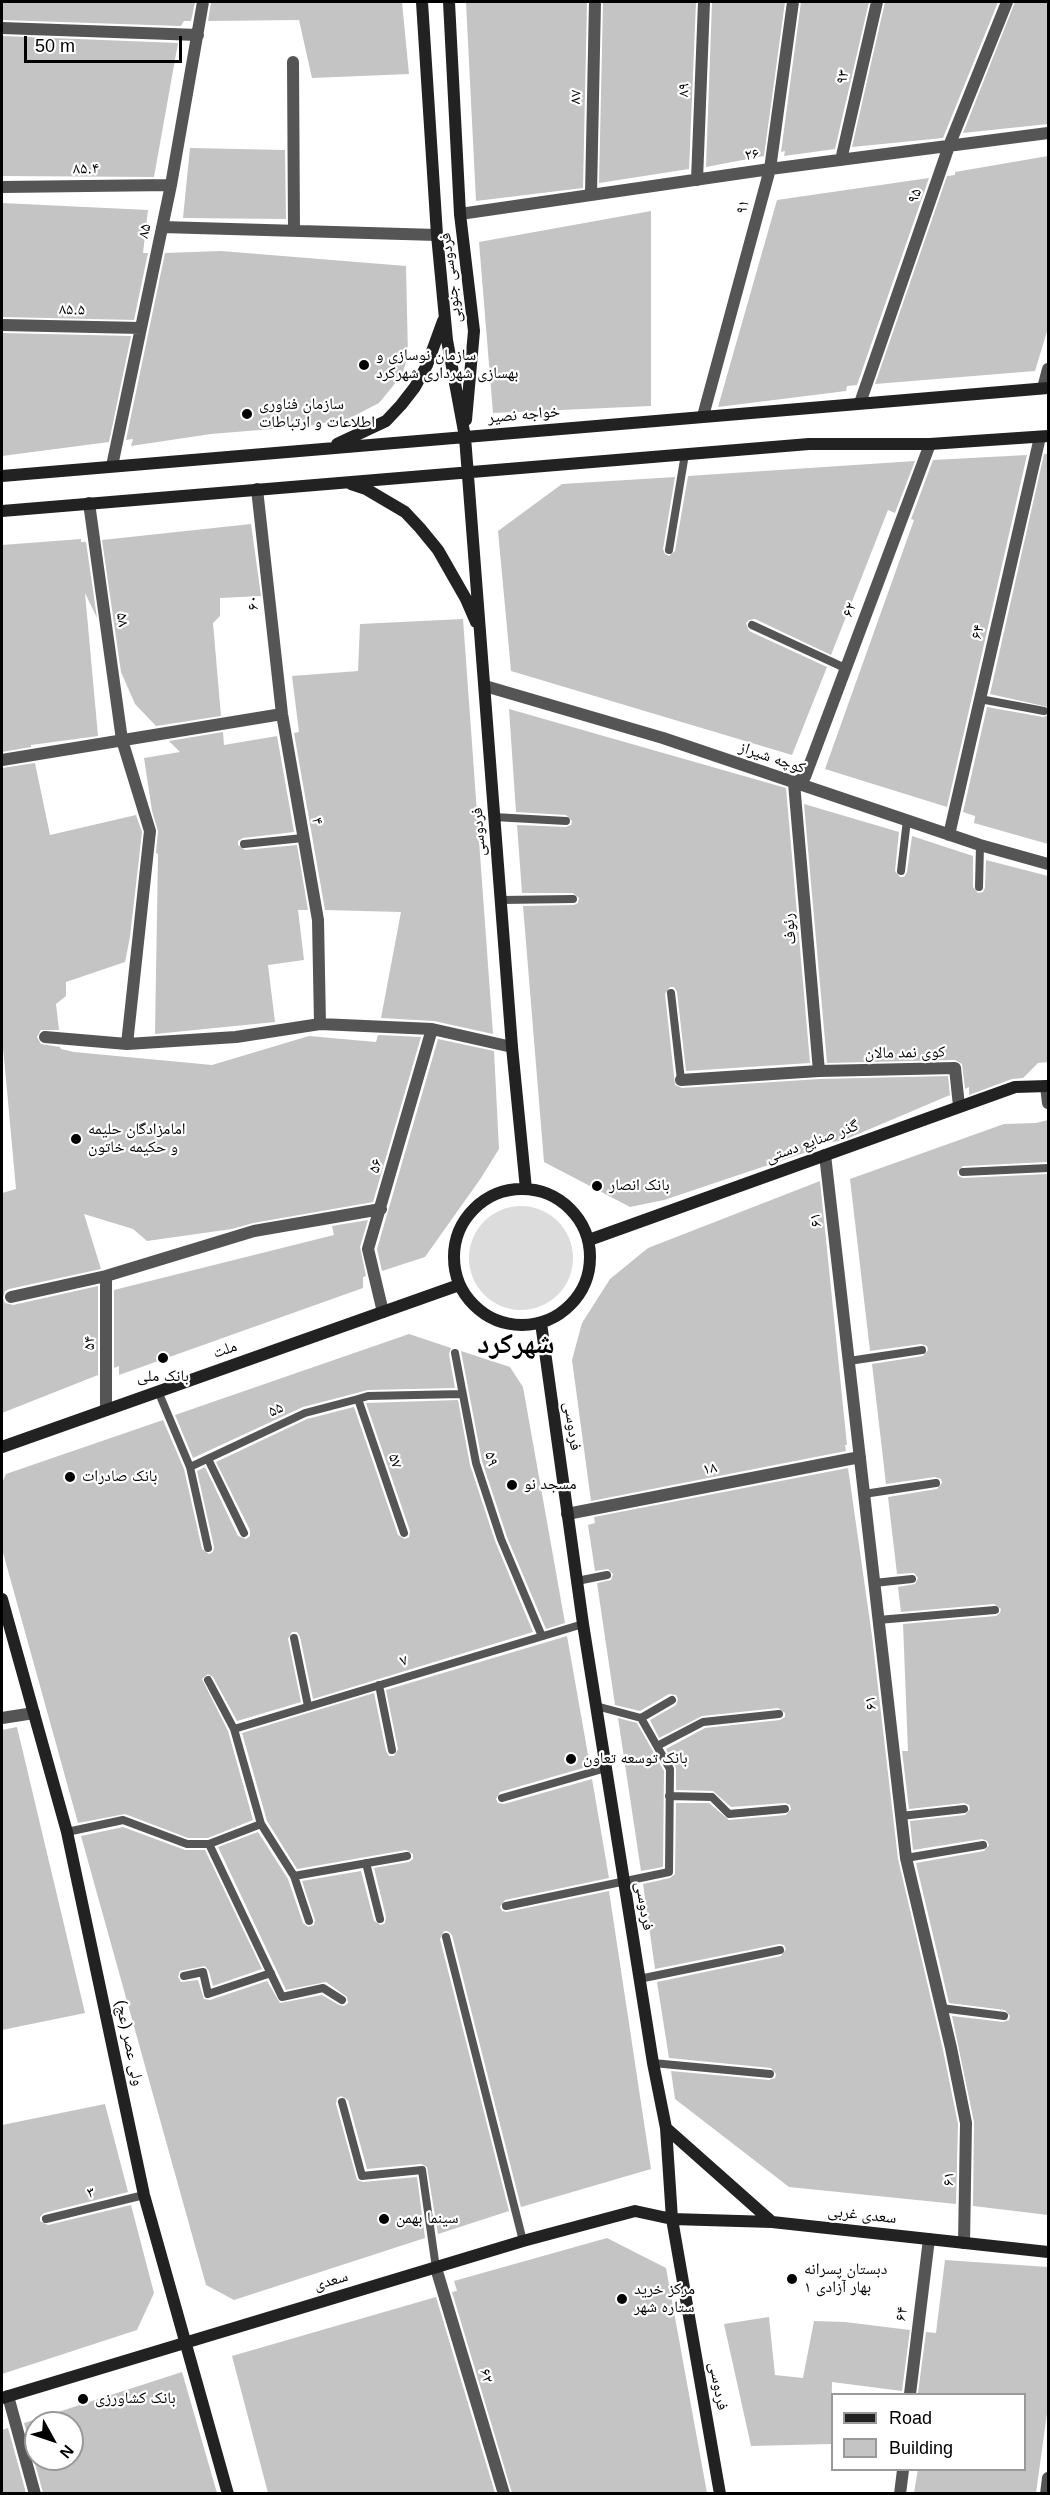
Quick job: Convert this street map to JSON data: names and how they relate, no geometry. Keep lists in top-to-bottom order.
{
  "streets": {
    "main road": [
      "فردوسی جنوبی",
      "خواجه نصیر",
      "فردوسی",
      "گذر صنایع دستی",
      "ملت",
      "ولی عصر (عج)",
      "سعدی غربی",
      "سعدی"
    ],
    "street": [
      "۹۳",
      "۸۹",
      "۸۷",
      "۲۶",
      "۸۵.۴",
      "۹۵",
      "۹۱",
      "۸۵",
      "۸۵.۵",
      "۶۰",
      "۶۲",
      "۵۸",
      "۶۴",
      "کوچه شیراز",
      "۴",
      "رئوف",
      "کوی نمد مالان",
      "۵۶",
      "۶۱",
      "۵۴",
      "۱۸"
    ],
    "lane": [
      "۵۵",
      "۵۹",
      "۵۷",
      "۷",
      "۳"
    ]
  },
  "crossings": [
    ["۹۳", "۲۶"],
    ["۸۹", "۲۶"],
    ["۸۷", "۲۶"],
    ["۲۶", "۹۵"],
    ["۲۶", "۹۱"],
    ["۲۶", "فردوسی جنوبی"],
    ["۸۵.۴", "۸۵"],
    ["۹۵", "خواجه نصیر"],
    ["۹۱", "خواجه نصیر"],
    ["۸۵", "۸۵.۵"],
    ["۸۵", "خواجه نصیر"],
    ["فردوسی جنوبی", "خواجه نصیر"],
    ["فردوسی جنوبی", "فردوسی"],
    ["خواجه نصیر", "فردوسی"],
    ["۶۰", "۴"],
    ["۶۲", "کوچه شیراز"],
    ["۶۲", "رئوف"],
    ["۶۲", "سعدی"],
    ["۶۴", "کوچه شیراز"],
    ["۶۴", "سعدی غربی"],
    ["کوچه شیراز", "فردوسی"],
    ["کوچه شیراز", "رئوف"],
    ["فردوسی", "گذر صنایع دستی"],
    ["فردوسی", "ملت"],
    ["فردوسی", "۱۸"],
    ["فردوسی", "۷"],
    ["فردوسی", "سعدی غربی"],
    ["فردوسی", "سعدی"],
    ["رئوف", "کوی نمد مالان"],
    ["کوی نمد مالان", "گذر صنایع دستی"],
    ["گذر صنایع دستی", "۶۱"],
    ["گذر صنایع دستی", "ملت"],
    ["۵۶", "ملت"],
    ["۶۱", "۱۸"],
    ["۶۱", "سعدی غربی"],
    ["۵۴", "ملت"],
    ["۵۵", "۵۹"],
    ["۵۵", "۵۷"],
    ["۵۹", "۷"],
    ["ولی عصر (عج)", "۳"],
    ["ولی عصر (عج)", "سعدی"],
    ["سعدی غربی", "سعدی"]
  ],
  "districts": ["شهرکرد"],
  "places": [
    "سازمان نوسازی و بهسازی شهرداری شهرکرد",
    "سازمان فناوری اطلاعات و ارتباطات",
    "امامزادگان حلیمه و حکیمه خاتون",
    "بانک انصار",
    "بانک ملی",
    "بانک صادرات",
    "مسجد نو",
    "بانک توسعه تعاون",
    "سینما بهمن",
    "دبستان پسرانه بهار آزادی ۱",
    "مرکز خرید ستاره شهر",
    "بانک کشاورزی"
  ],
  "legend": ["Road", "Building"],
  "scale_bar": "50 m",
  "north": "bottom right"
}
